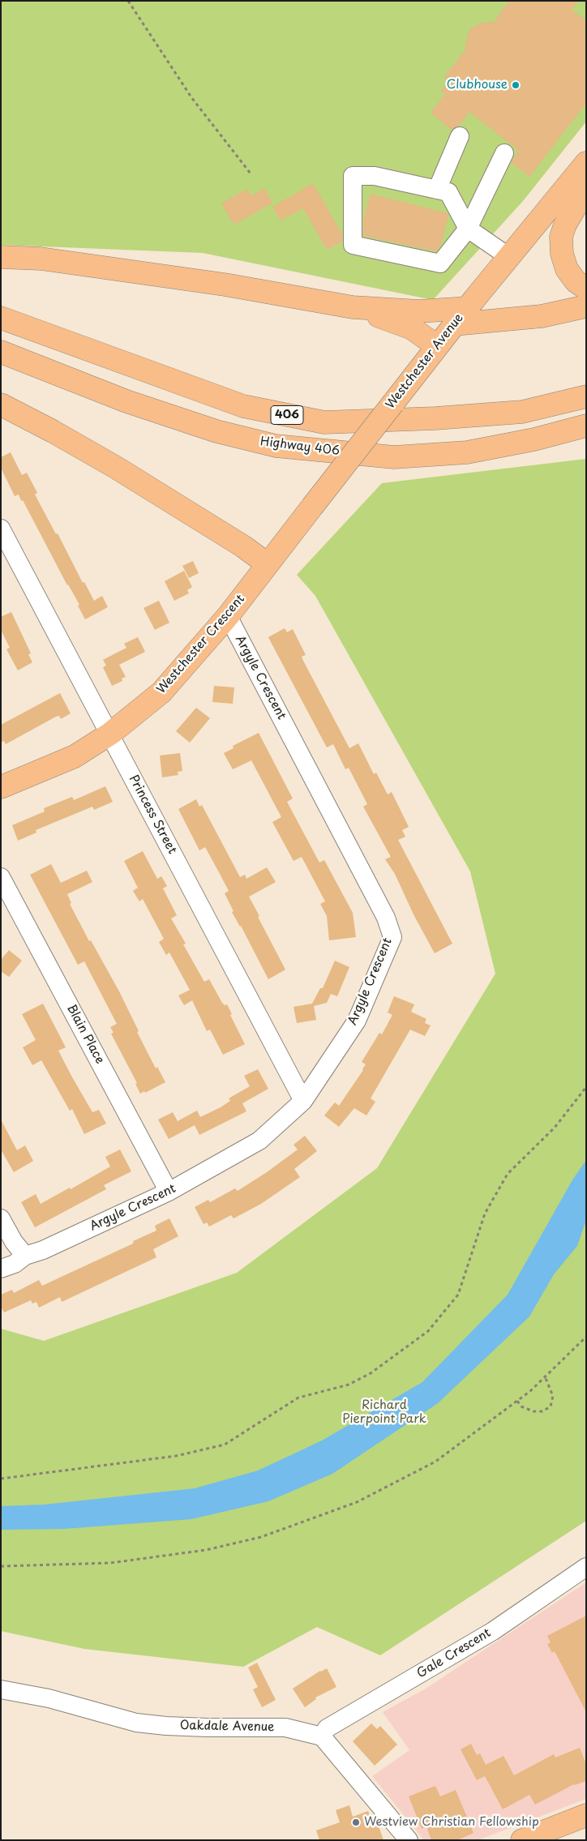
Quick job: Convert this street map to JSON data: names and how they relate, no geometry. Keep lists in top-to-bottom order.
{
  "streets": {
    "main road": [
      "Westchester Avenue",
      "406",
      "Highway 406",
      "Westchester Crescent"
    ],
    "street": [
      "Argyle Crescent",
      "Princess Street",
      "Blain Place",
      "Gale Crescent",
      "Oakdale Avenue"
    ]
  },
  "crossings": [
    ["Westchester Avenue", "Westchester Crescent"],
    ["Westchester Crescent", "Argyle Crescent"],
    ["Westchester Crescent", "Princess Street"],
    ["Argyle Crescent", "Princess Street"],
    ["Argyle Crescent", "Blain Place"],
    ["Gale Crescent", "Oakdale Avenue"]
  ],
  "parks": ["Richard Pierpoint Park"],
  "places": ["Clubhouse", "Westview Christian Fellowship"]
}
